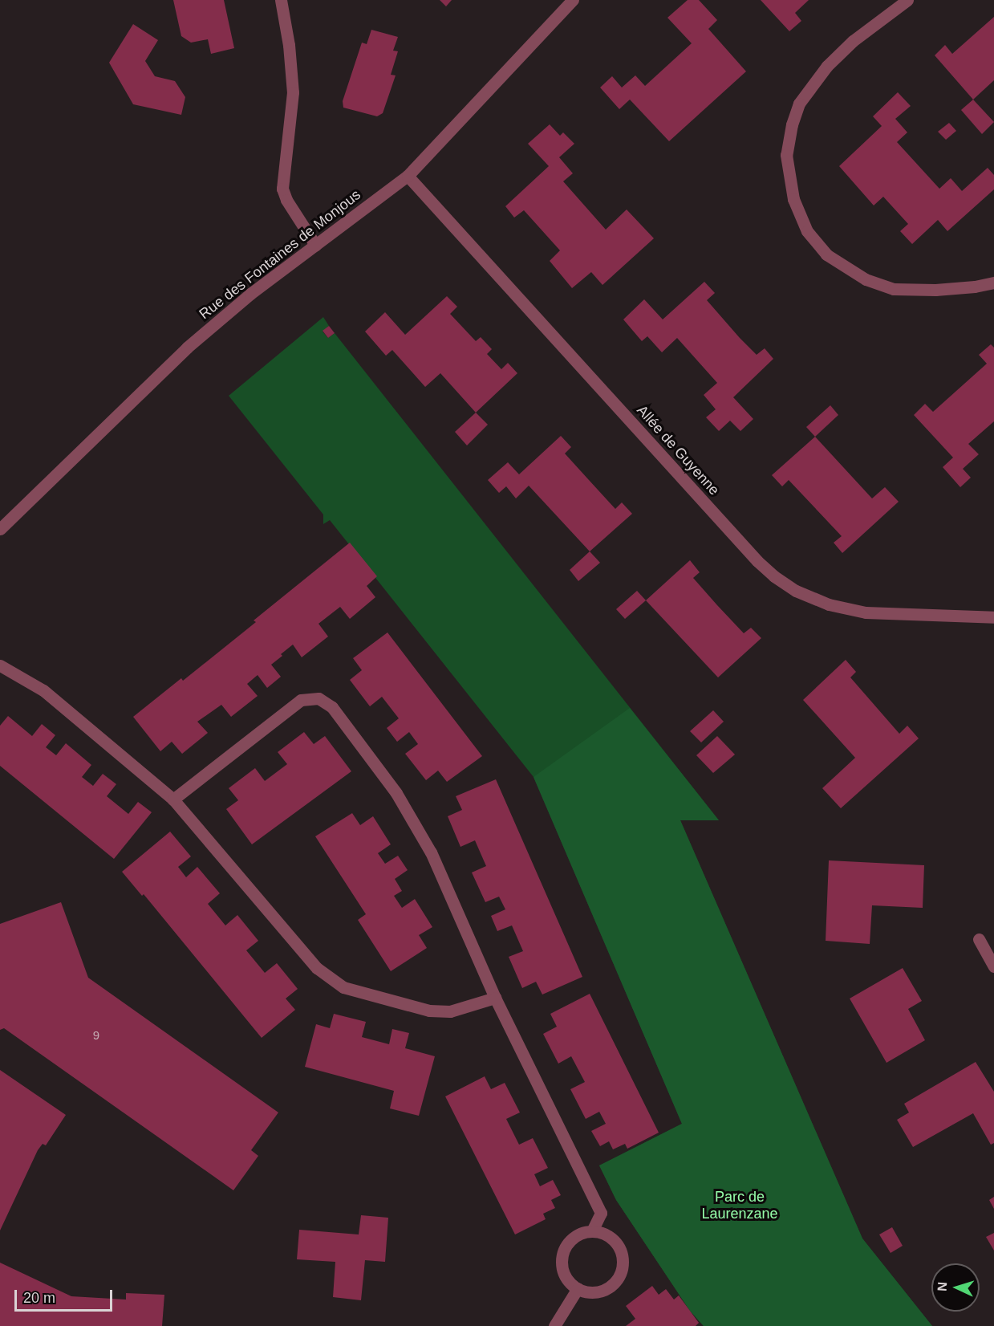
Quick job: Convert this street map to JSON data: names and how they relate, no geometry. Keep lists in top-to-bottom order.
{
  "streets": {
    "street": ["Rue des Fontaines de Monjous", "Allée de Guyenne"]
  },
  "crossings": [
    ["Rue des Fontaines de Monjous", "Allée de Guyenne"]
  ],
  "parks": ["Parc de Laurenzane"],
  "house_numbers": ["9"],
  "scale_bar": "20 m",
  "north": "left"
}
